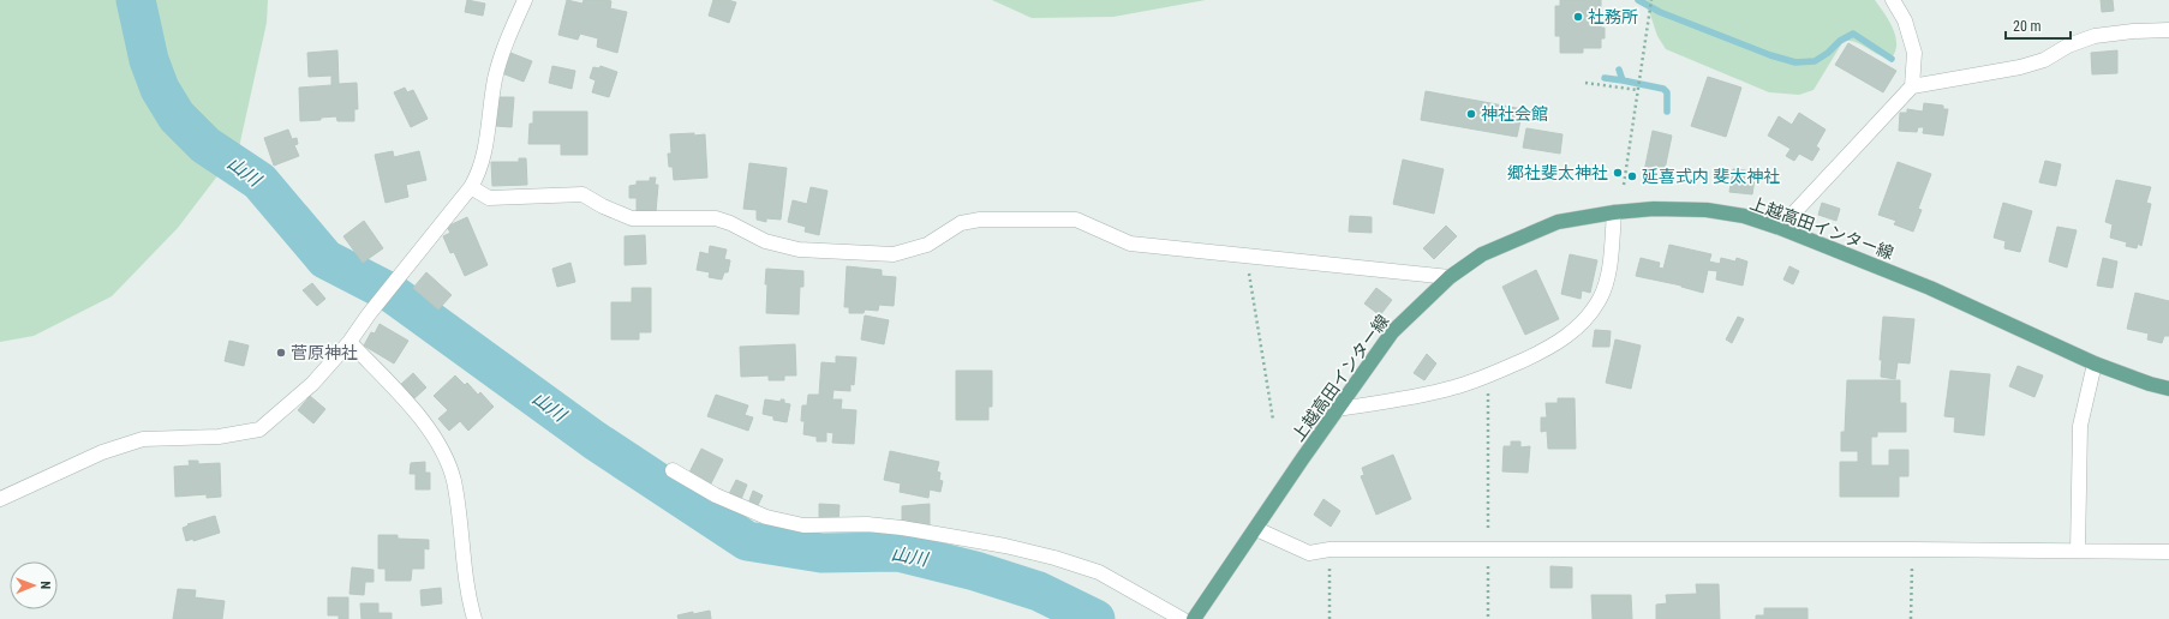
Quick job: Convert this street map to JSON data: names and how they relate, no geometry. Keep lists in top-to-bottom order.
{
  "streets": {
    "main road": ["上越高田インター線"]
  },
  "water": ["山川"],
  "places": [
    "社務所",
    "神社会館",
    "郷社斐太神社",
    "延喜式内 斐太神社",
    "菅原神社"
  ],
  "scale_bar": "20 m",
  "north": "right"
}
